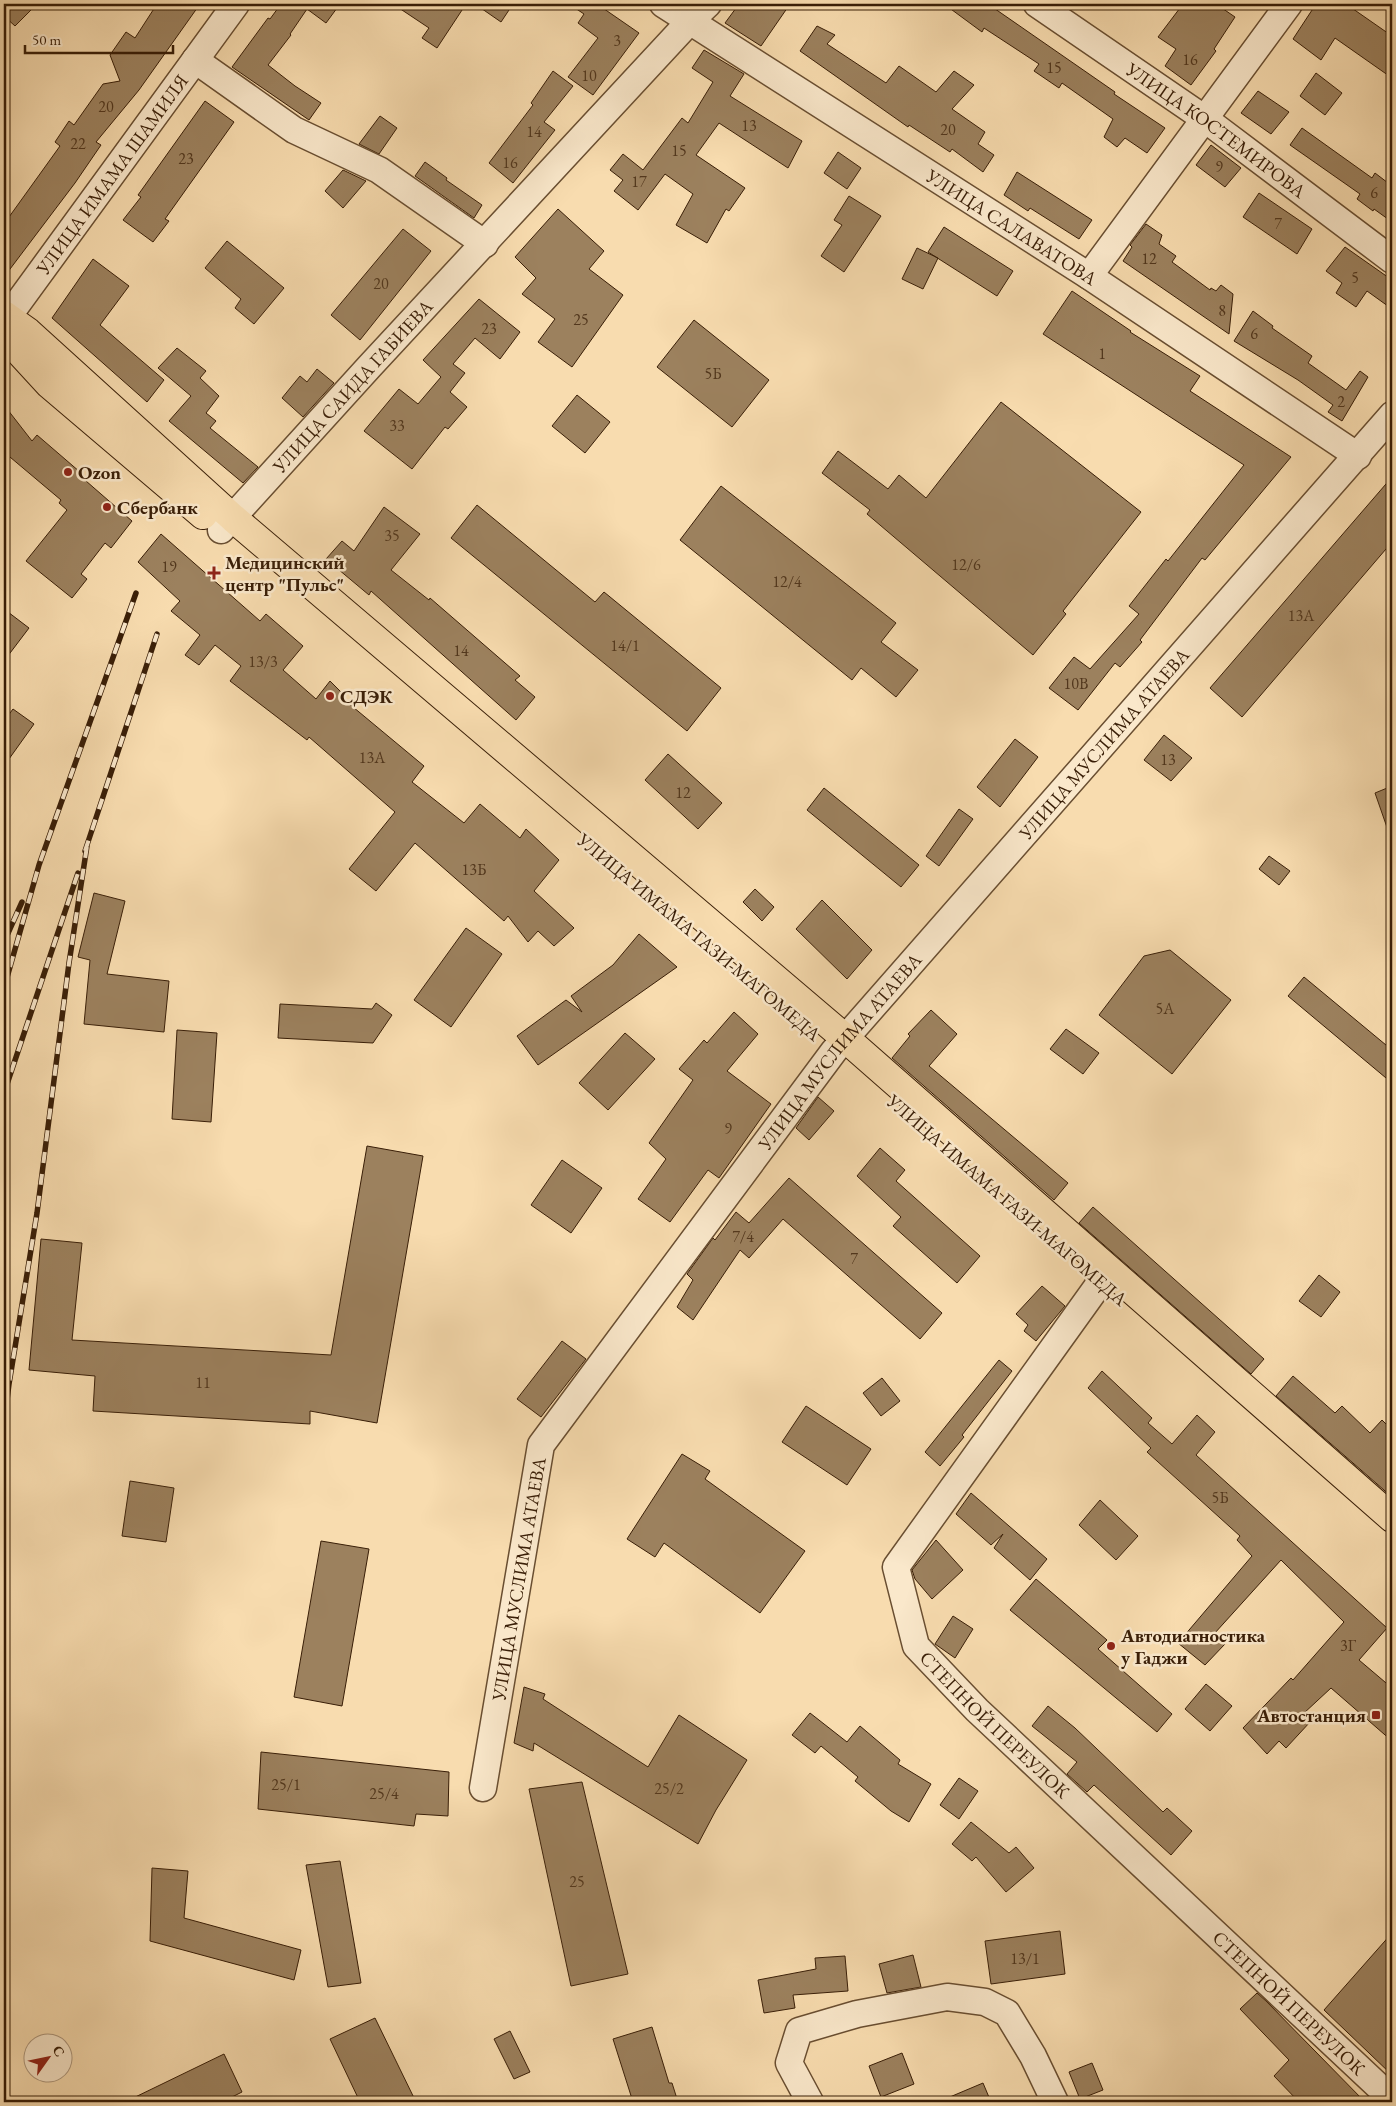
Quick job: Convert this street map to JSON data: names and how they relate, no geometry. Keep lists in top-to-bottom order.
{
  "streets": {
    "main road": ["УЛИЦА ИМАМА ГАЗИ-МАГОМЕДА"],
    "street": [
      "УЛИЦА КОСТЕМИРОВА",
      "УЛИЦА ИМАМА ШАМИЛЯ",
      "УЛИЦА САЛАВАТОВА",
      "УЛИЦА САИДА ГАБИЕВА",
      "УЛИЦА МУСЛИМА АТАЕВА",
      "СТЕПНОЙ ПЕРЕУЛОК"
    ]
  },
  "crossings": [
    ["УЛИЦА ИМАМА ШАМИЛЯ", "УЛИЦА ИМАМА ГАЗИ-МАГОМЕДА"],
    ["УЛИЦА САЛАВАТОВА", "УЛИЦА САИДА ГАБИЕВА"],
    ["УЛИЦА САЛАВАТОВА", "УЛИЦА МУСЛИМА АТАЕВА"],
    ["УЛИЦА САИДА ГАБИЕВА", "УЛИЦА ИМАМА ГАЗИ-МАГОМЕДА"],
    ["УЛИЦА МУСЛИМА АТАЕВА", "УЛИЦА ИМАМА ГАЗИ-МАГОМЕДА"],
    ["УЛИЦА ИМАМА ГАЗИ-МАГОМЕДА", "СТЕПНОЙ ПЕРЕУЛОК"]
  ],
  "places": {
    "other": [
      "Ozon",
      "Сбербанк",
      "СДЭК",
      "Автодиагностика у Гаджи"
    ],
    "health": ["Медицинский центр \"Пульс\""],
    "transit": ["Автостанция"]
  },
  "house_numbers": [
    "3",
    "16",
    "15",
    "10",
    "20",
    "13",
    "20",
    "14",
    "22",
    "15",
    "23",
    "16",
    "9",
    "17",
    "6",
    "7",
    "12",
    "5",
    "20",
    "8",
    "25",
    "23",
    "6",
    "1",
    "5Б",
    "2",
    "33",
    "35",
    "12/6",
    "19",
    "12/4",
    "13А",
    "14/1",
    "14",
    "13/3",
    "10В",
    "13А",
    "13",
    "12",
    "13Б",
    "5А",
    "9",
    "7/4",
    "7",
    "11",
    "5Б",
    "3Г",
    "25/1",
    "25/2",
    "25/4",
    "25",
    "13/1"
  ],
  "scale_bar": "50 m",
  "north": "top right"
}
